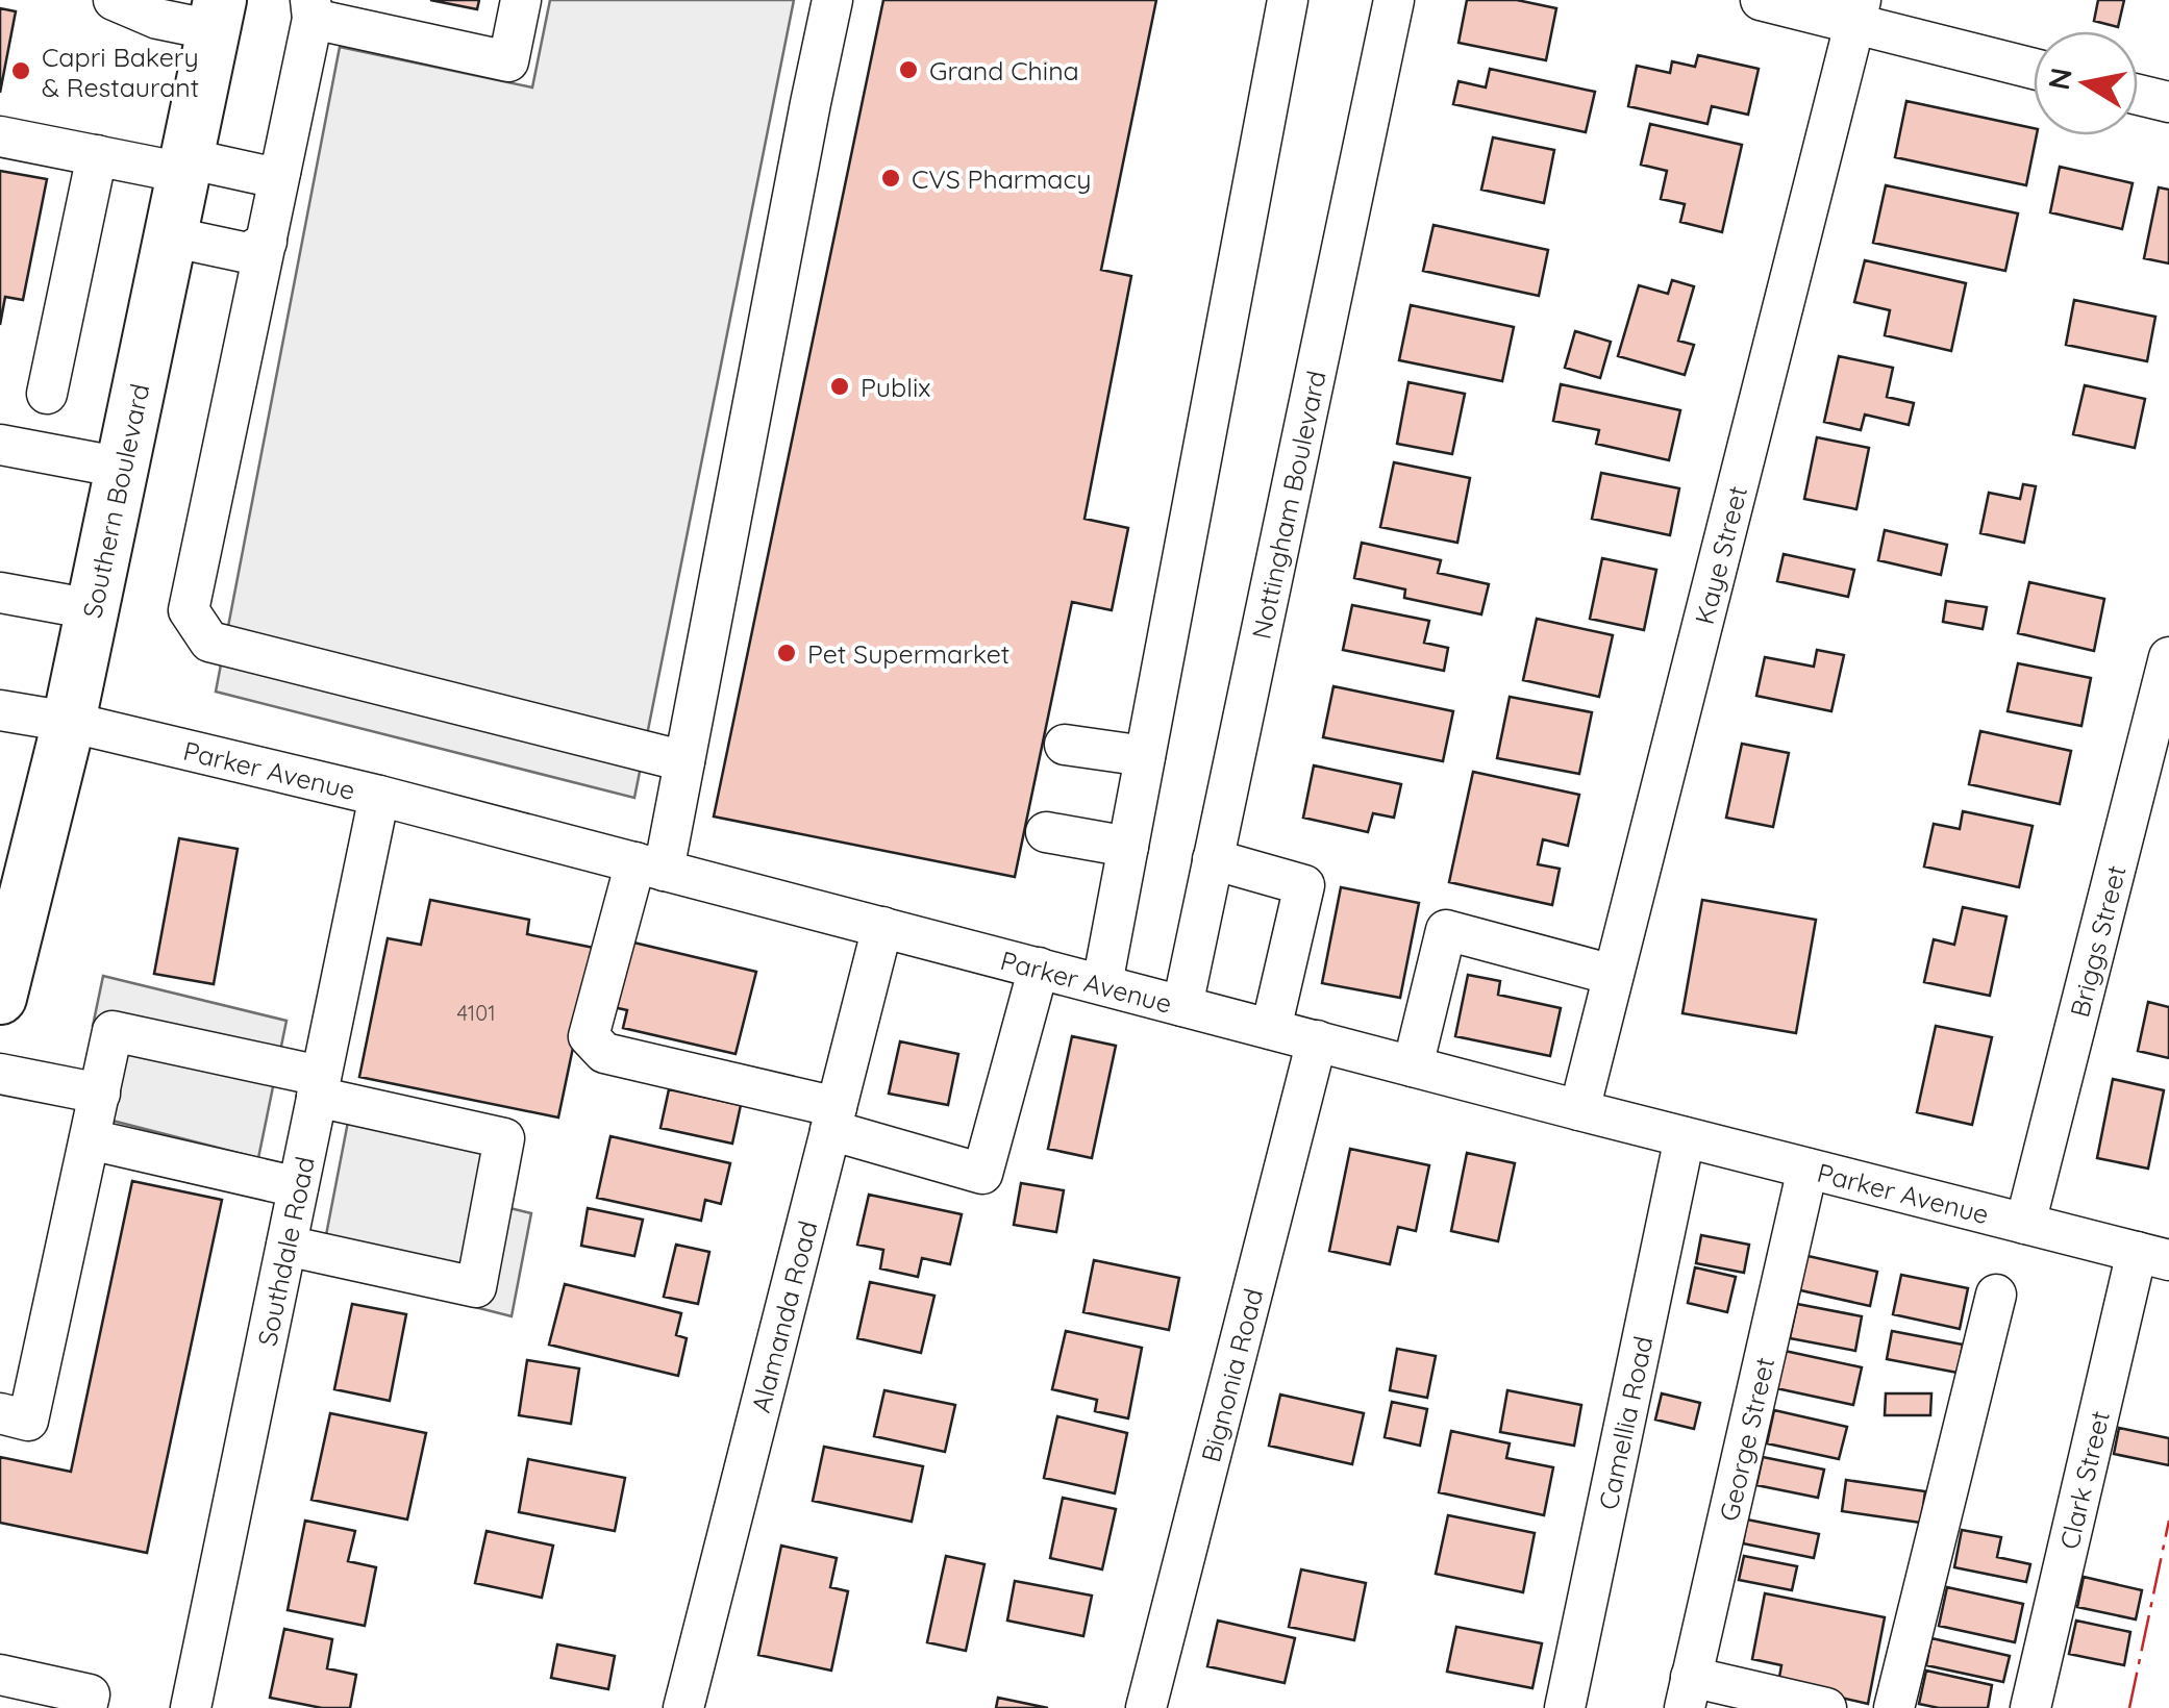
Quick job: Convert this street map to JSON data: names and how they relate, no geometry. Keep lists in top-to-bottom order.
{
  "streets": {
    "main road": ["Southern Boulevard"],
    "street": [
      "Nottingham Boulevard",
      "Kaye Street",
      "Parker Avenue",
      "Briggs Street",
      "Southdale Road",
      "Alamanda Road",
      "Bignonia Road",
      "Camellia Road",
      "George Street",
      "Clark Street"
    ]
  },
  "crossings": [
    ["Southern Boulevard", "Parker Avenue"],
    ["Nottingham Boulevard", "Parker Avenue"],
    ["Kaye Street", "Parker Avenue"],
    ["Parker Avenue", "Briggs Street"],
    ["Parker Avenue", "Southdale Road"],
    ["Parker Avenue", "Alamanda Road"],
    ["Parker Avenue", "Bignonia Road"],
    ["Parker Avenue", "Camellia Road"],
    ["Parker Avenue", "George Street"],
    ["Parker Avenue", "Clark Street"]
  ],
  "places": [
    "Grand China",
    "Capri Bakery & Restaurant",
    "CVS Pharmacy",
    "Publix",
    "Pet Supermarket"
  ],
  "house_numbers": ["4101"],
  "north": "left"
}
